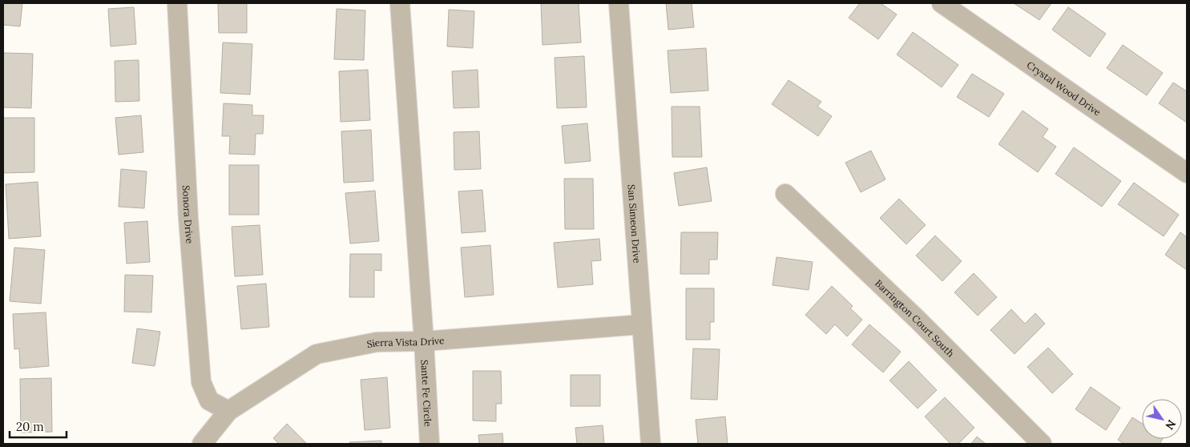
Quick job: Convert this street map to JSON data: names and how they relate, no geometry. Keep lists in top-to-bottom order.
{
  "streets": {
    "street": [
      "Crystal Wood Drive",
      "Sonora Drive",
      "San Simeon Drive",
      "Barrington Court South",
      "Sierra Vista Drive",
      "Sante Fe Circle"
    ]
  },
  "crossings": [
    ["Sonora Drive", "Sierra Vista Drive"],
    ["San Simeon Drive", "Sierra Vista Drive"],
    ["Sierra Vista Drive", "Sante Fe Circle"]
  ],
  "scale_bar": "20 m",
  "north": "bottom right"
}
